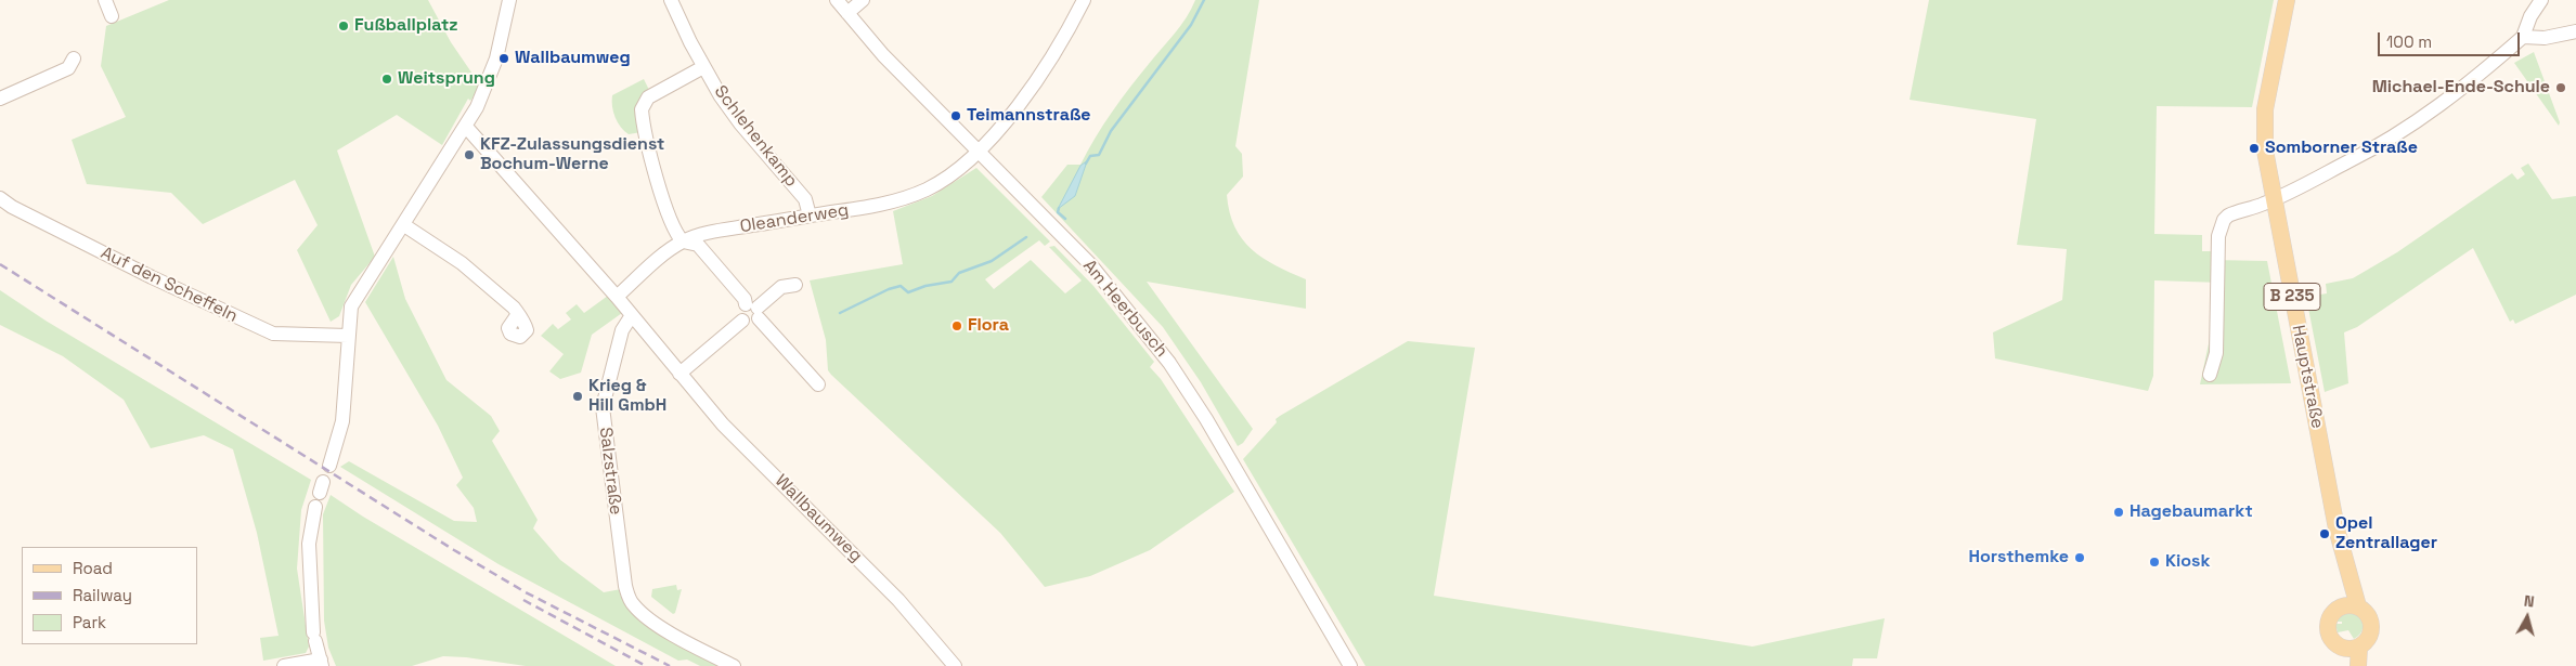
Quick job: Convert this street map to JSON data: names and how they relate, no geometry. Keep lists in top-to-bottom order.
{
  "streets": {
    "main road": ["B 235", "Hauptstraße"],
    "street": [
      "Schlehenkamp",
      "Oleanderweg",
      "Auf den Scheffeln",
      "Am Heerbusch",
      "Salzstraße",
      "Wallbaumweg"
    ]
  },
  "crossings": [
    ["Schlehenkamp", "Oleanderweg"],
    ["Oleanderweg", "Am Heerbusch"],
    ["Oleanderweg", "Wallbaumweg"],
    ["Salzstraße", "Wallbaumweg"]
  ],
  "places": [
    "Fußballplatz",
    "Wallbaumweg",
    "Weitsprung",
    "Michael-Ende-Schule",
    "Teimannstraße",
    "Somborner Straße",
    "KFZ-Zulassungsdienst Bochum-Werne",
    "Flora",
    "Krieg & Hill GmbH",
    "Hagebaumarkt",
    "Opel Zentrallager",
    "Horsthemke",
    "Kiosk"
  ],
  "legend": ["Road", "Railway", "Park"],
  "scale_bar": "100 m",
  "north": "top"
}
